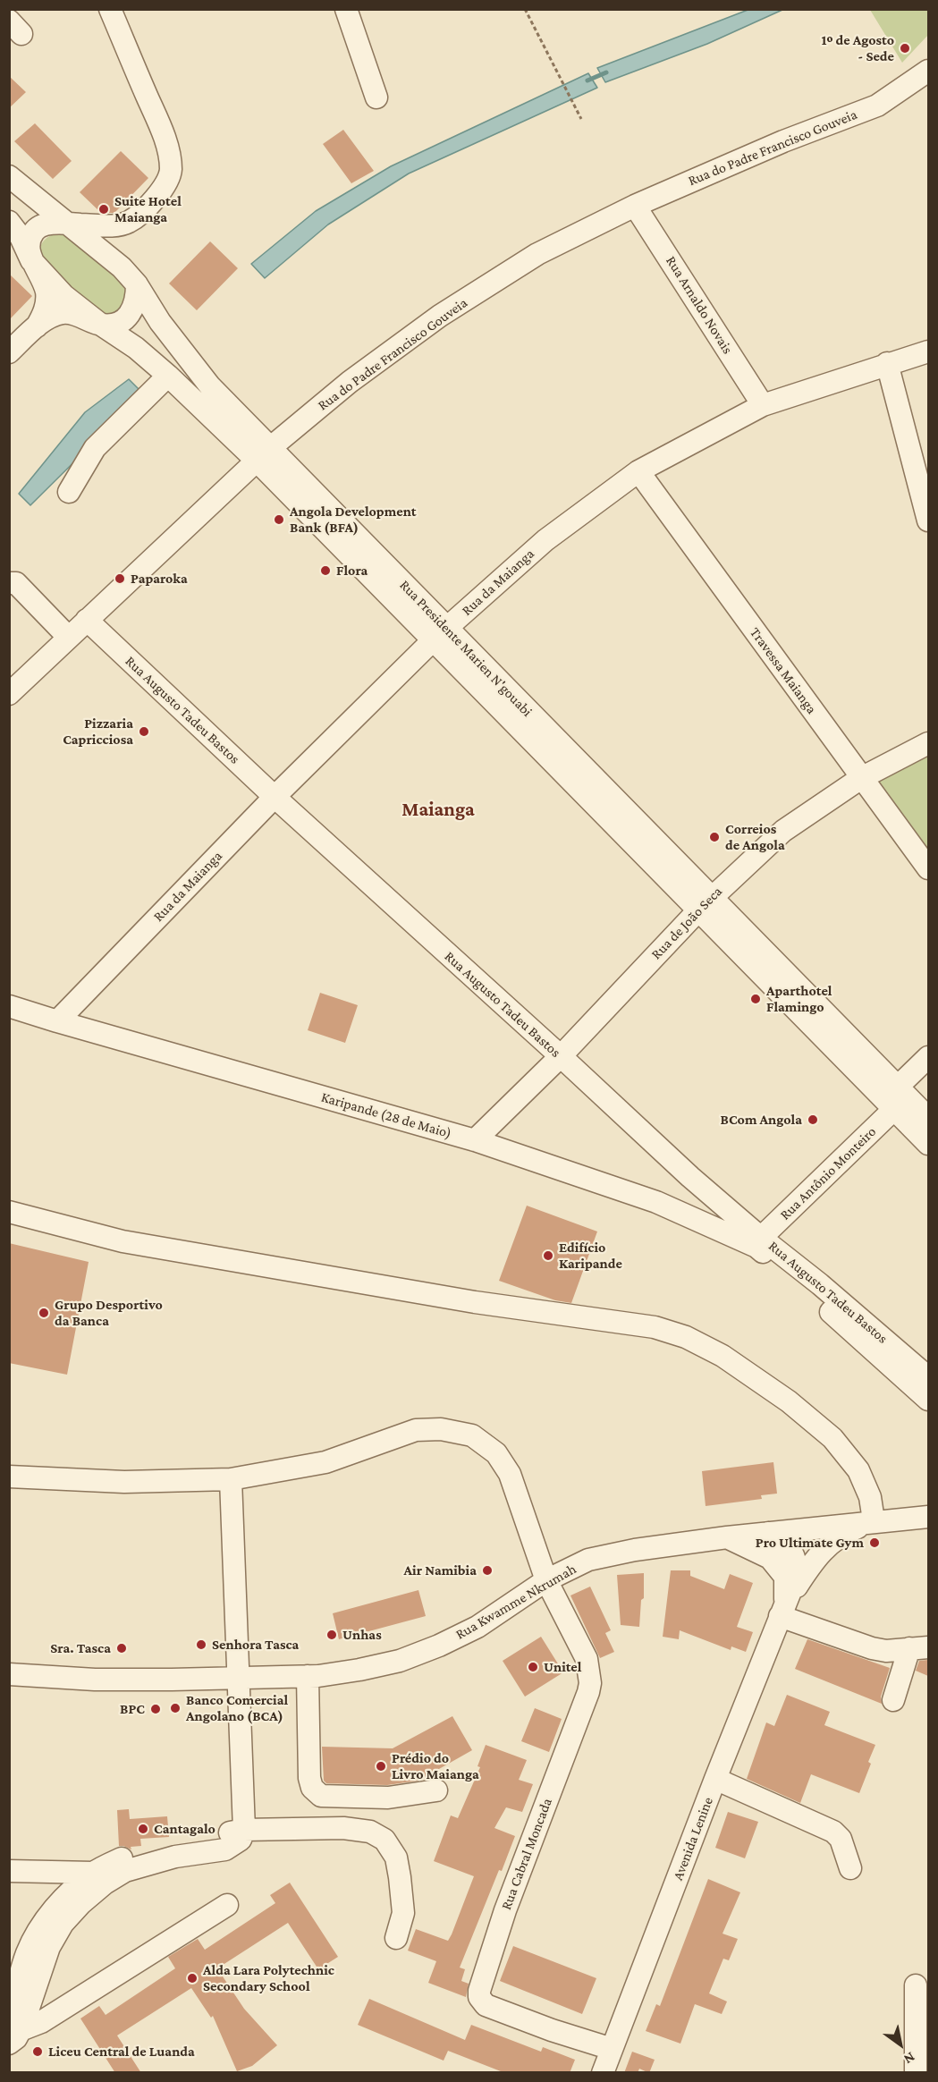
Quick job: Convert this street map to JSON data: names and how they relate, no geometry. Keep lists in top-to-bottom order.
{
  "streets": {
    "street": [
      "Rua do Padre Francisco Gouveia",
      "Rua Arnaldo Novais",
      "Rua da Maianga",
      "Rua Presidente Marien N'gouabi",
      "Travessa Maianga",
      "Rua Augusto Tadeu Bastos",
      "Rua de João Seca",
      "Karipande (28 de Maio)",
      "Rua Antônio Monteiro",
      "Rua Kwamme Nkrumah",
      "Avenida Lenine",
      "Rua Cabral Moncada"
    ]
  },
  "crossings": [
    ["Rua do Padre Francisco Gouveia", "Rua Arnaldo Novais"],
    ["Rua do Padre Francisco Gouveia", "Rua Presidente Marien N'gouabi"],
    ["Rua do Padre Francisco Gouveia", "Rua Augusto Tadeu Bastos"],
    ["Rua Arnaldo Novais", "Rua da Maianga"],
    ["Rua da Maianga", "Rua Presidente Marien N'gouabi"],
    ["Rua da Maianga", "Travessa Maianga"],
    ["Rua da Maianga", "Rua Augusto Tadeu Bastos"],
    ["Rua da Maianga", "Karipande (28 de Maio)"],
    ["Rua Presidente Marien N'gouabi", "Rua de João Seca"],
    ["Rua Presidente Marien N'gouabi", "Rua Antônio Monteiro"],
    ["Travessa Maianga", "Rua de João Seca"],
    ["Rua Augusto Tadeu Bastos", "Rua de João Seca"],
    ["Rua Augusto Tadeu Bastos", "Karipande (28 de Maio)"],
    ["Rua Augusto Tadeu Bastos", "Rua Antônio Monteiro"],
    ["Rua de João Seca", "Karipande (28 de Maio)"],
    ["Karipande (28 de Maio)", "Rua Antônio Monteiro"],
    ["Rua Kwamme Nkrumah", "Avenida Lenine"],
    ["Rua Kwamme Nkrumah", "Rua Cabral Moncada"],
    ["Avenida Lenine", "Rua Cabral Moncada"]
  ],
  "districts": ["Maianga"],
  "places": [
    "1º de Agosto - Sede",
    "Suite Hotel Maianga",
    "Angola Development Bank (BFA)",
    "Flora",
    "Paparoka",
    "Pizzaria Capricciosa",
    "Correios de Angola",
    "Aparthotel Flamingo",
    "BCom Angola",
    "Edifício Karipande",
    "Grupo Desportivo da Banca",
    "Pro Ultimate Gym",
    "Air Namibia",
    "Unhas",
    "Senhora Tasca",
    "Sra. Tasca",
    "Unitel",
    "Banco Comercial Angolano (BCA)",
    "BPC",
    "Prédio do Livro Maianga",
    "Cantagalo",
    "Alda Lara Polytechnic Secondary School",
    "Liceu Central de Luanda"
  ],
  "north": "bottom right"
}
